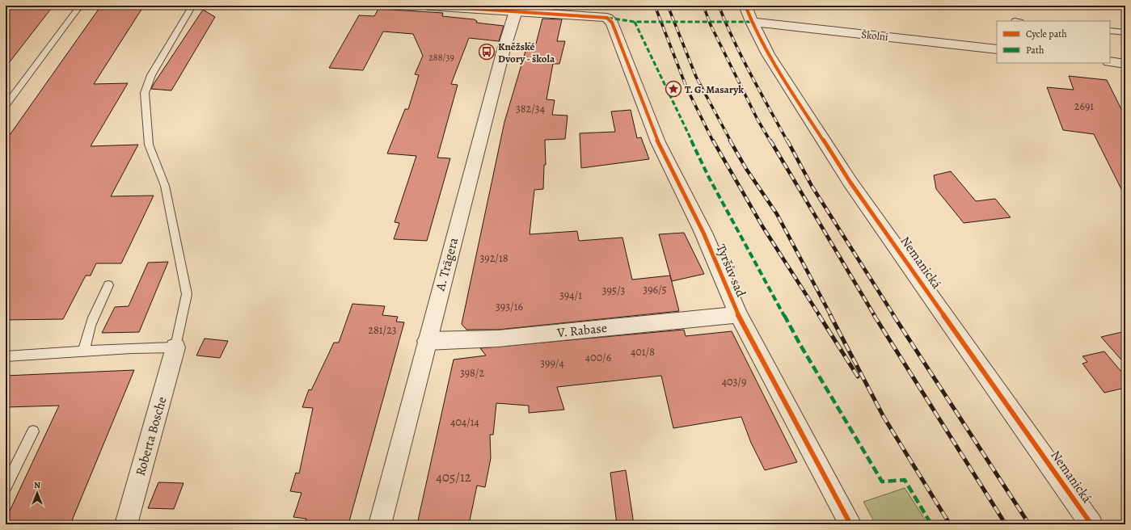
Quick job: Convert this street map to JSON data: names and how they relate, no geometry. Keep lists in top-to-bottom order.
{
  "streets": {
    "street": [
      "Školní",
      "Nemanická",
      "A. Trägera",
      "Tyršův sad",
      "V. Rabase",
      "Roberta Bosche"
    ]
  },
  "crossings": [
    ["Školní", "Nemanická"],
    ["A. Trägera", "Tyršův sad"],
    ["A. Trägera", "V. Rabase"],
    ["Tyršův sad", "V. Rabase"]
  ],
  "places": {
    "bus stop": ["Kněžské Dvory - škola"],
    "place": ["T. G. Masaryk"]
  },
  "house_numbers": [
    "288/39",
    "2691",
    "382/34",
    "392/18",
    "396/5",
    "395/3",
    "394/1",
    "393/16",
    "281/23",
    "401/8",
    "400/6",
    "399/4",
    "398/2",
    "403/9",
    "404/14",
    "405/12"
  ],
  "legend": ["Cycle path", "Path"],
  "north": "top"
}
